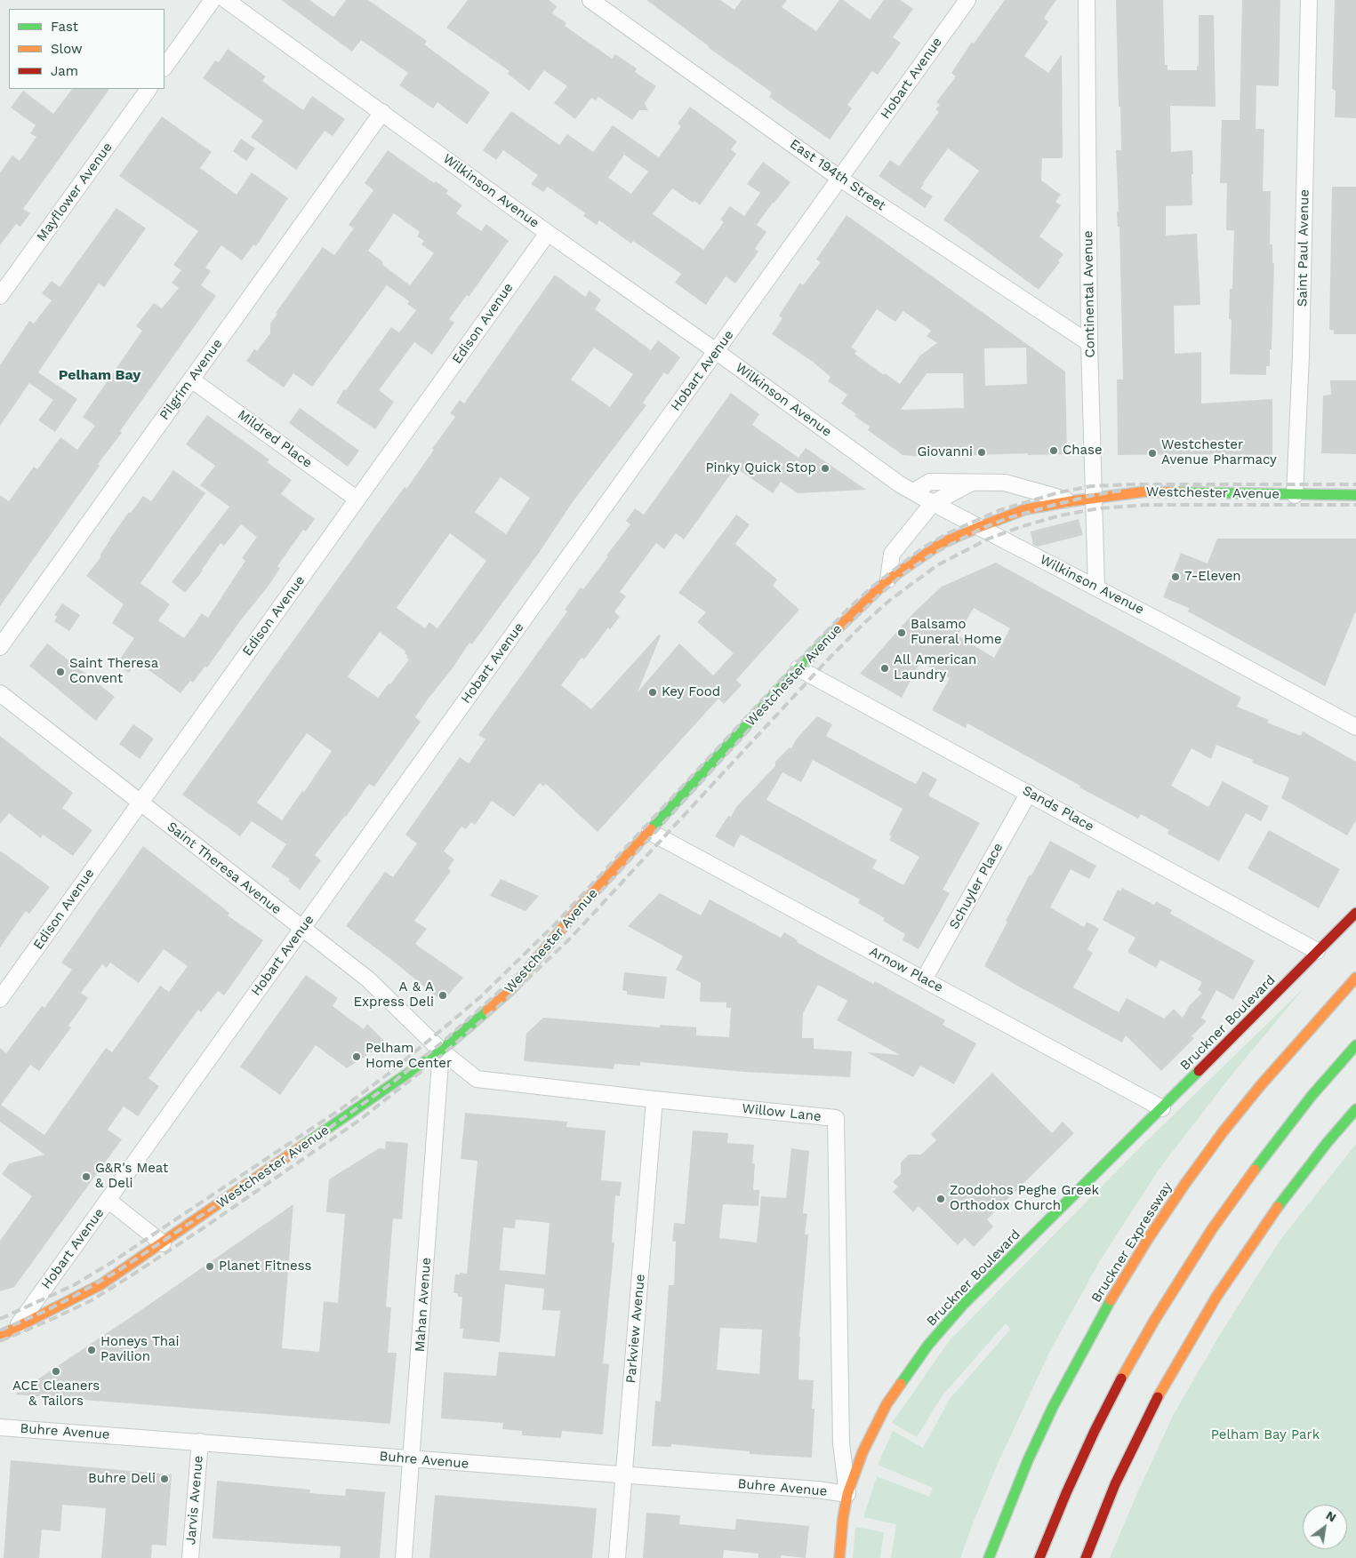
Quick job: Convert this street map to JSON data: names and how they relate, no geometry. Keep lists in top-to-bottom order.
{
  "streets": {
    "main road": ["Westchester Avenue", "Bruckner Boulevard", "Bruckner Expressway"],
    "street": [
      "Hobart Avenue",
      "East 194th Street",
      "Wilkinson Avenue",
      "Mayflower Avenue",
      "Saint Paul Avenue",
      "Continental Avenue",
      "Edison Avenue",
      "Pilgrim Avenue",
      "Mildred Place",
      "Sands Place",
      "Saint Theresa Avenue",
      "Schuyler Place",
      "Arnow Place",
      "Willow Lane",
      "Mahan Avenue",
      "Parkview Avenue",
      "Buhre Avenue",
      "Jarvis Avenue"
    ]
  },
  "crossings": [
    ["Hobart Avenue", "East 194th Street"],
    ["Hobart Avenue", "Wilkinson Avenue"],
    ["Hobart Avenue", "Westchester Avenue"],
    ["Hobart Avenue", "Saint Theresa Avenue"],
    ["East 194th Street", "Continental Avenue"],
    ["Wilkinson Avenue", "Continental Avenue"],
    ["Wilkinson Avenue", "Edison Avenue"],
    ["Wilkinson Avenue", "Pilgrim Avenue"],
    ["Wilkinson Avenue", "Westchester Avenue"],
    ["Saint Paul Avenue", "Westchester Avenue"],
    ["Continental Avenue", "Westchester Avenue"],
    ["Edison Avenue", "Mildred Place"],
    ["Edison Avenue", "Saint Theresa Avenue"],
    ["Pilgrim Avenue", "Mildred Place"],
    ["Westchester Avenue", "Sands Place"],
    ["Westchester Avenue", "Saint Theresa Avenue"],
    ["Westchester Avenue", "Arnow Place"],
    ["Westchester Avenue", "Willow Lane"],
    ["Westchester Avenue", "Mahan Avenue"],
    ["Sands Place", "Schuyler Place"],
    ["Sands Place", "Bruckner Boulevard"],
    ["Saint Theresa Avenue", "Willow Lane"],
    ["Saint Theresa Avenue", "Mahan Avenue"],
    ["Schuyler Place", "Arnow Place"],
    ["Arnow Place", "Bruckner Boulevard"],
    ["Bruckner Boulevard", "Willow Lane"],
    ["Bruckner Boulevard", "Buhre Avenue"],
    ["Willow Lane", "Mahan Avenue"],
    ["Willow Lane", "Parkview Avenue"],
    ["Willow Lane", "Buhre Avenue"],
    ["Mahan Avenue", "Buhre Avenue"],
    ["Parkview Avenue", "Buhre Avenue"],
    ["Buhre Avenue", "Jarvis Avenue"]
  ],
  "districts": ["Pelham Bay"],
  "parks": ["Pelham Bay Park"],
  "places": [
    "Chase",
    "Giovanni",
    "Westchester Avenue Pharmacy",
    "Pinky Quick Stop",
    "7-Eleven",
    "Balsamo Funeral Home",
    "All American Laundry",
    "Saint Theresa Convent",
    "Key Food",
    "A & A Express Deli",
    "Pelham Home Center",
    "G&R's Meat & Deli",
    "Zoodohos Peghe Greek Orthodox Church",
    "Planet Fitness",
    "Honeys Thai Pavilion",
    "ACE Cleaners & Tailors",
    "Buhre Deli"
  ],
  "legend": ["Fast", "Slow", "Jam"],
  "north": "top right"
}
